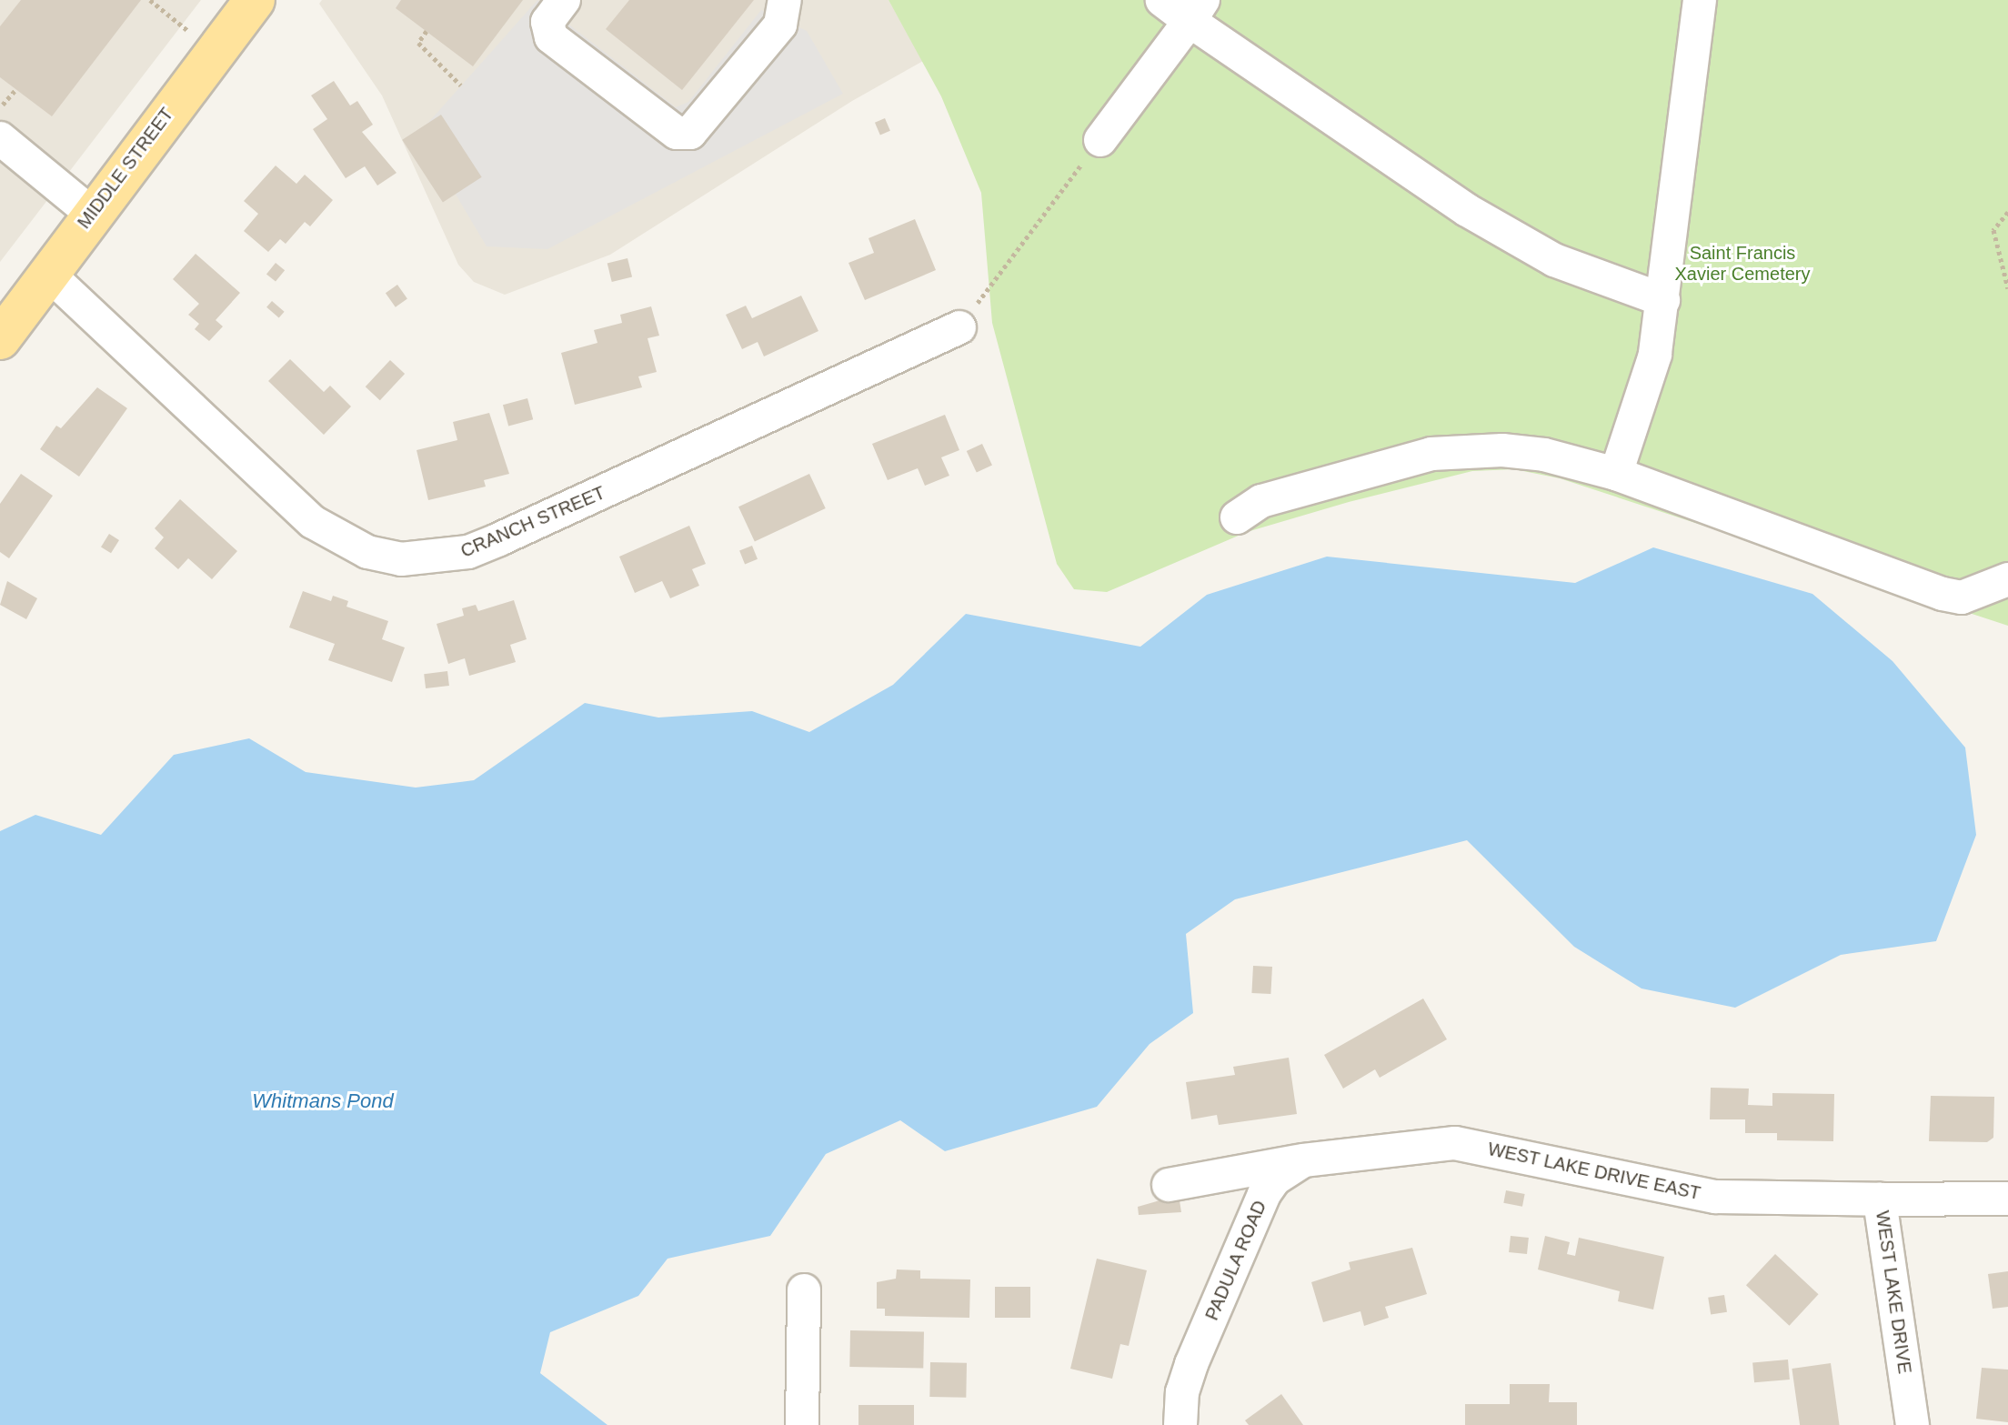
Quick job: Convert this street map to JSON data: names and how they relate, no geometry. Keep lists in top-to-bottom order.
{
  "streets": {
    "main road": ["MIDDLE STREET"],
    "street": [
      "CRANCH STREET",
      "WEST LAKE DRIVE EAST",
      "PADULA ROAD",
      "WEST LAKE DRIVE"
    ]
  },
  "crossings": [
    ["MIDDLE STREET", "CRANCH STREET"],
    ["WEST LAKE DRIVE EAST", "PADULA ROAD"],
    ["WEST LAKE DRIVE EAST", "WEST LAKE DRIVE"]
  ],
  "water": ["Whitmans Pond"],
  "parks": ["Saint Francis Xavier Cemetery"]
}
